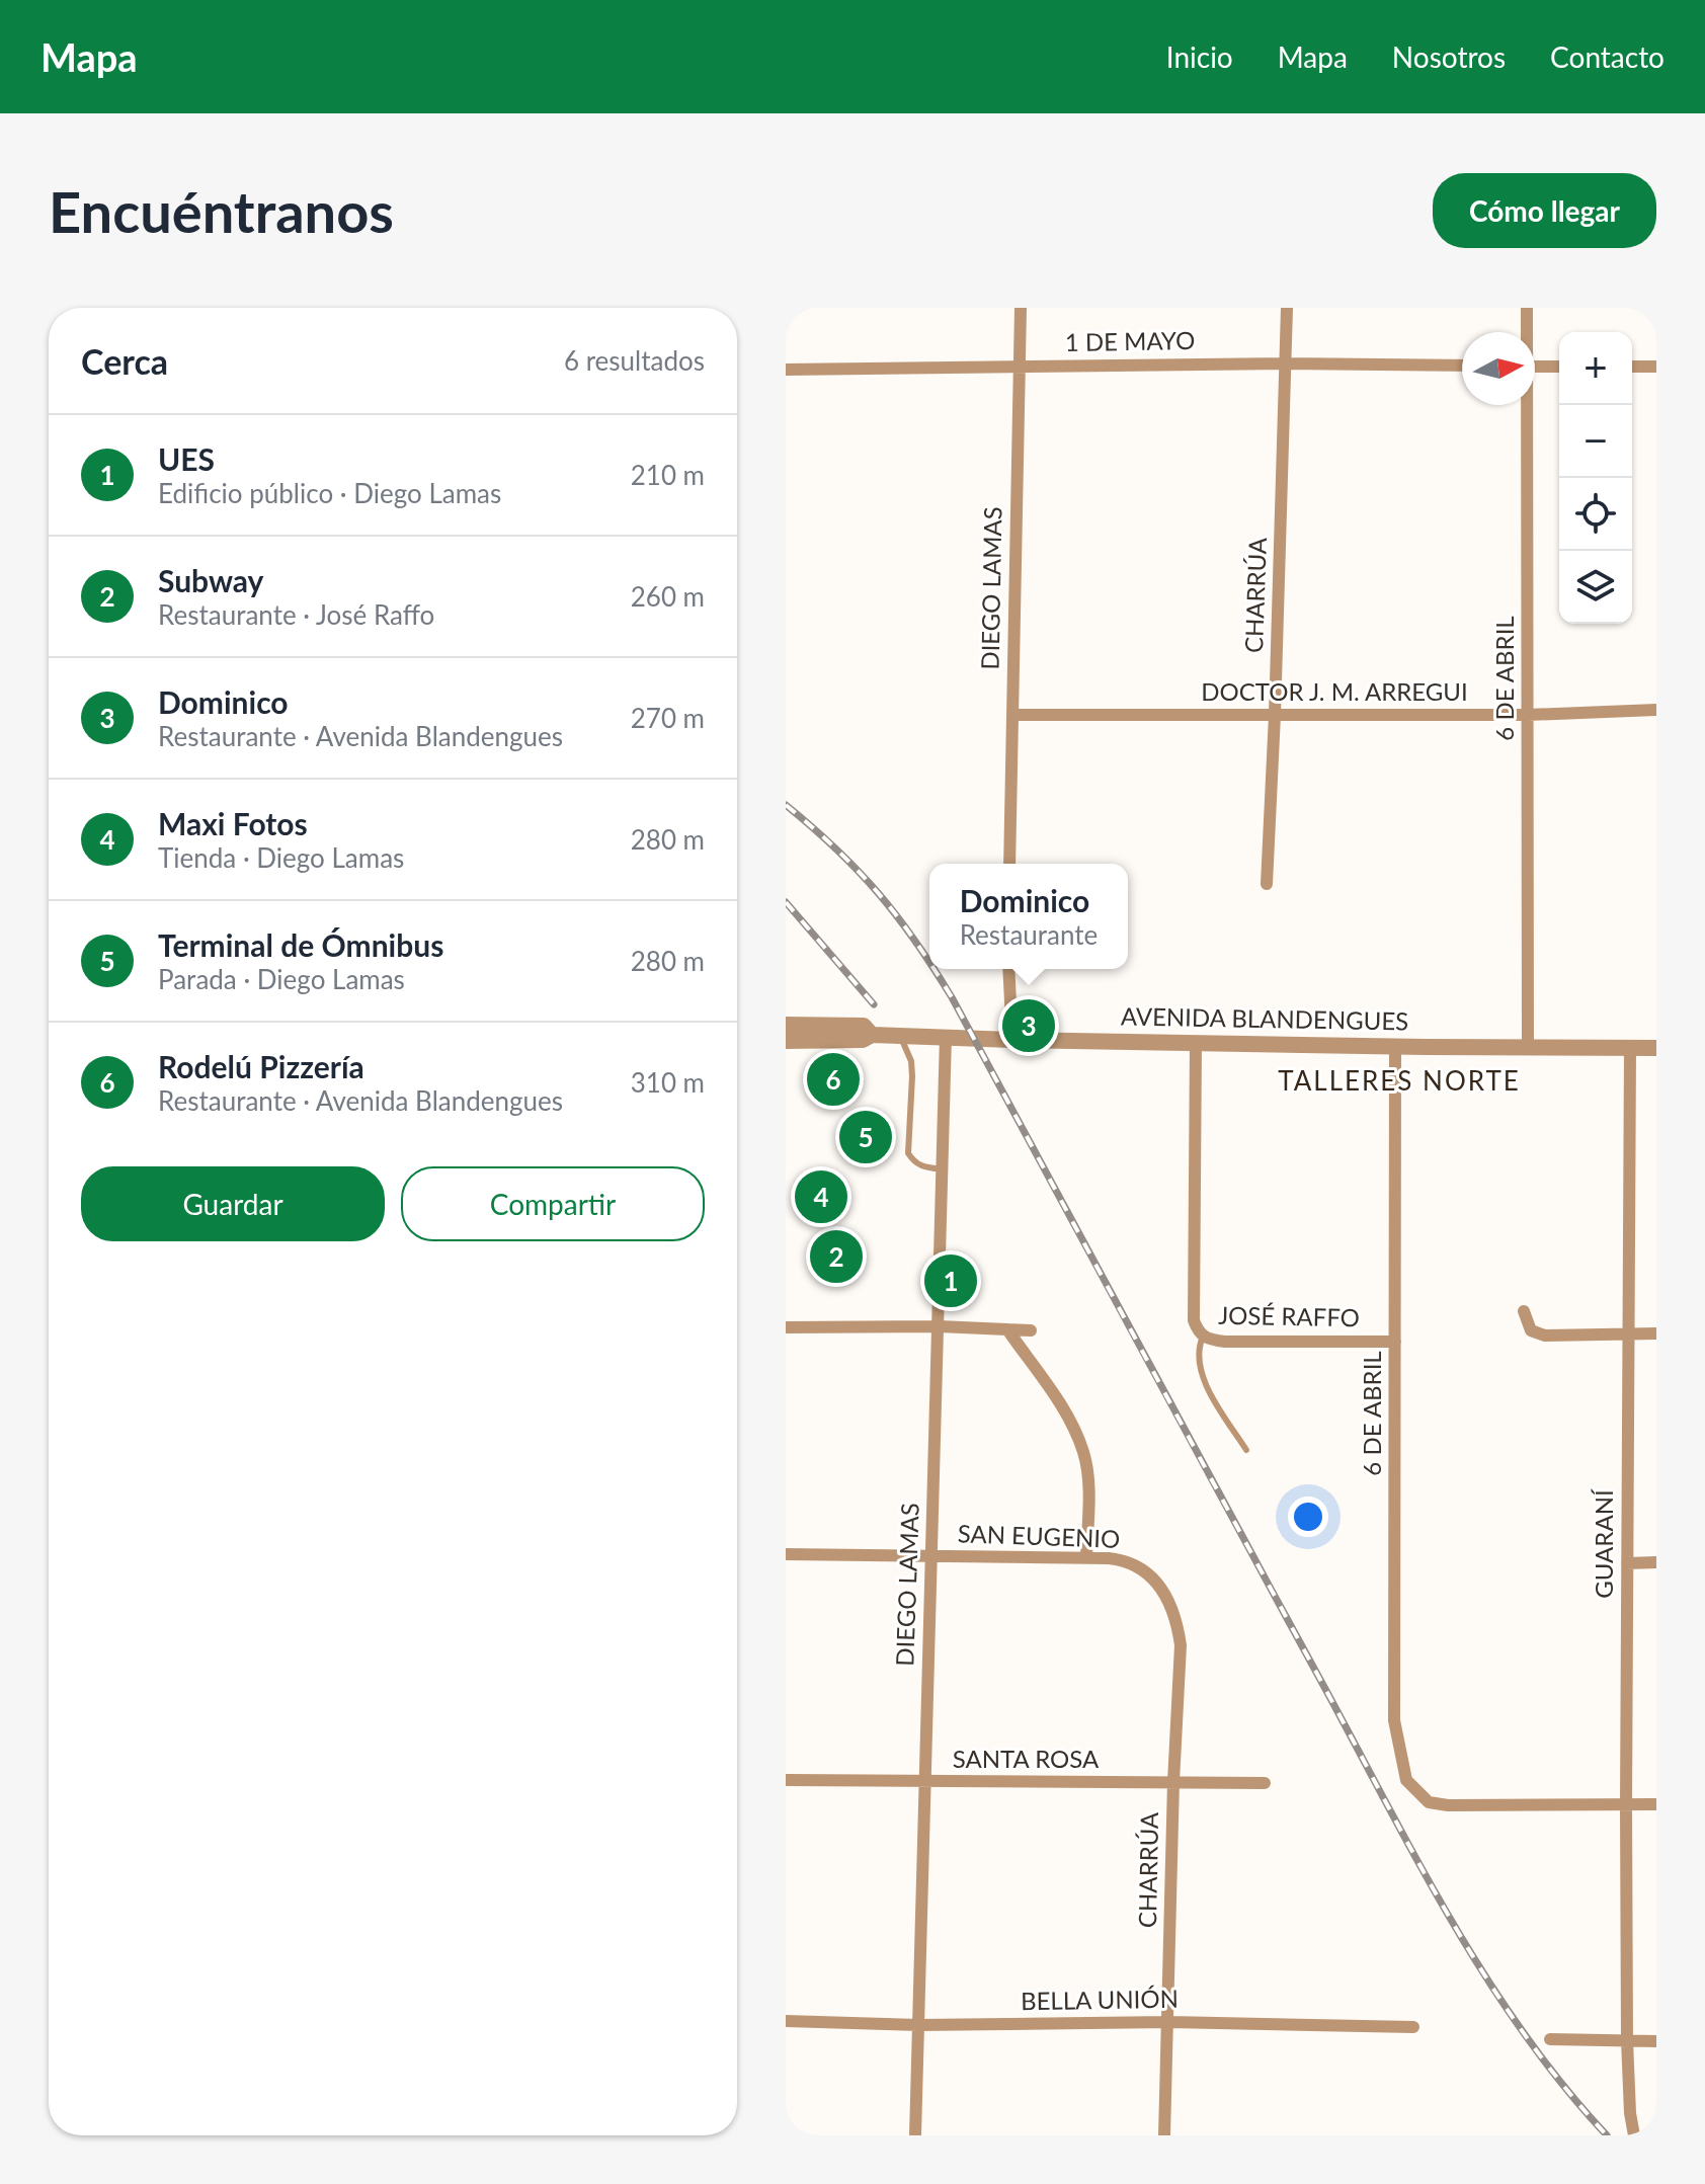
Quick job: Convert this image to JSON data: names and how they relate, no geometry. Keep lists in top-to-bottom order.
{
  "streets": {
    "street": [
      "1 DE MAYO",
      "DIEGO LAMAS",
      "CHARRÚA",
      "6 DE ABRIL",
      "DOCTOR J. M. ARREGUI",
      "AVENIDA BLANDENGUES",
      "JOSÉ RAFFO",
      "SAN EUGENIO",
      "GUARANÍ",
      "SANTA ROSA",
      "BELLA UNIÓN"
    ]
  },
  "crossings": [
    ["1 DE MAYO", "DIEGO LAMAS"],
    ["1 DE MAYO", "CHARRÚA"],
    ["DIEGO LAMAS", "DOCTOR J. M. ARREGUI"],
    ["DIEGO LAMAS", "AVENIDA BLANDENGUES"],
    ["DIEGO LAMAS", "SAN EUGENIO"],
    ["DIEGO LAMAS", "SANTA ROSA"],
    ["DIEGO LAMAS", "BELLA UNIÓN"],
    ["CHARRÚA", "DOCTOR J. M. ARREGUI"],
    ["CHARRÚA", "SAN EUGENIO"],
    ["CHARRÚA", "SANTA ROSA"],
    ["CHARRÚA", "BELLA UNIÓN"],
    ["6 DE ABRIL", "DOCTOR J. M. ARREGUI"],
    ["6 DE ABRIL", "AVENIDA BLANDENGUES"],
    ["6 DE ABRIL", "JOSÉ RAFFO"],
    ["6 DE ABRIL", "GUARANÍ"],
    ["AVENIDA BLANDENGUES", "JOSÉ RAFFO"],
    ["AVENIDA BLANDENGUES", "GUARANÍ"]
  ],
  "districts": ["TALLERES NORTE"],
  "north": "right",
  "page": {
    "header": "Mapa",
    "nav": [
      "Inicio",
      "Mapa",
      "Nosotros",
      "Contacto"
    ],
    "buttons": [
      "Cómo llegar",
      ["Guardar", "Compartir"]
    ],
    "title": "Encuéntranos",
    "heading": ["Cerca", "6 resultados"],
    "map_buttons": ["+", "−"],
    "list": [
      {
        "mark": "1",
        "name": "UES",
        "note": "Edificio público · Diego Lamas",
        "value": "210 m"
      },
      {
        "mark": "2",
        "name": "Subway",
        "note": "Restaurante · José Raffo",
        "value": "260 m"
      },
      {
        "mark": "3",
        "name": "Dominico",
        "note": "Restaurante · Avenida Blandengues",
        "value": "270 m"
      },
      {
        "mark": "4",
        "name": "Maxi Fotos",
        "note": "Tienda · Diego Lamas",
        "value": "280 m"
      },
      {
        "mark": "5",
        "name": "Terminal de Ómnibus",
        "note": "Parada · Diego Lamas",
        "value": "280 m"
      },
      {
        "mark": "6",
        "name": "Rodelú Pizzería",
        "note": "Restaurante · Avenida Blandengues",
        "value": "310 m"
      }
    ],
    "popup": ["Dominico", "Restaurante"],
    "pins": [
      "3",
      "6",
      "5",
      "4",
      "2",
      "1"
    ]
  }
}
